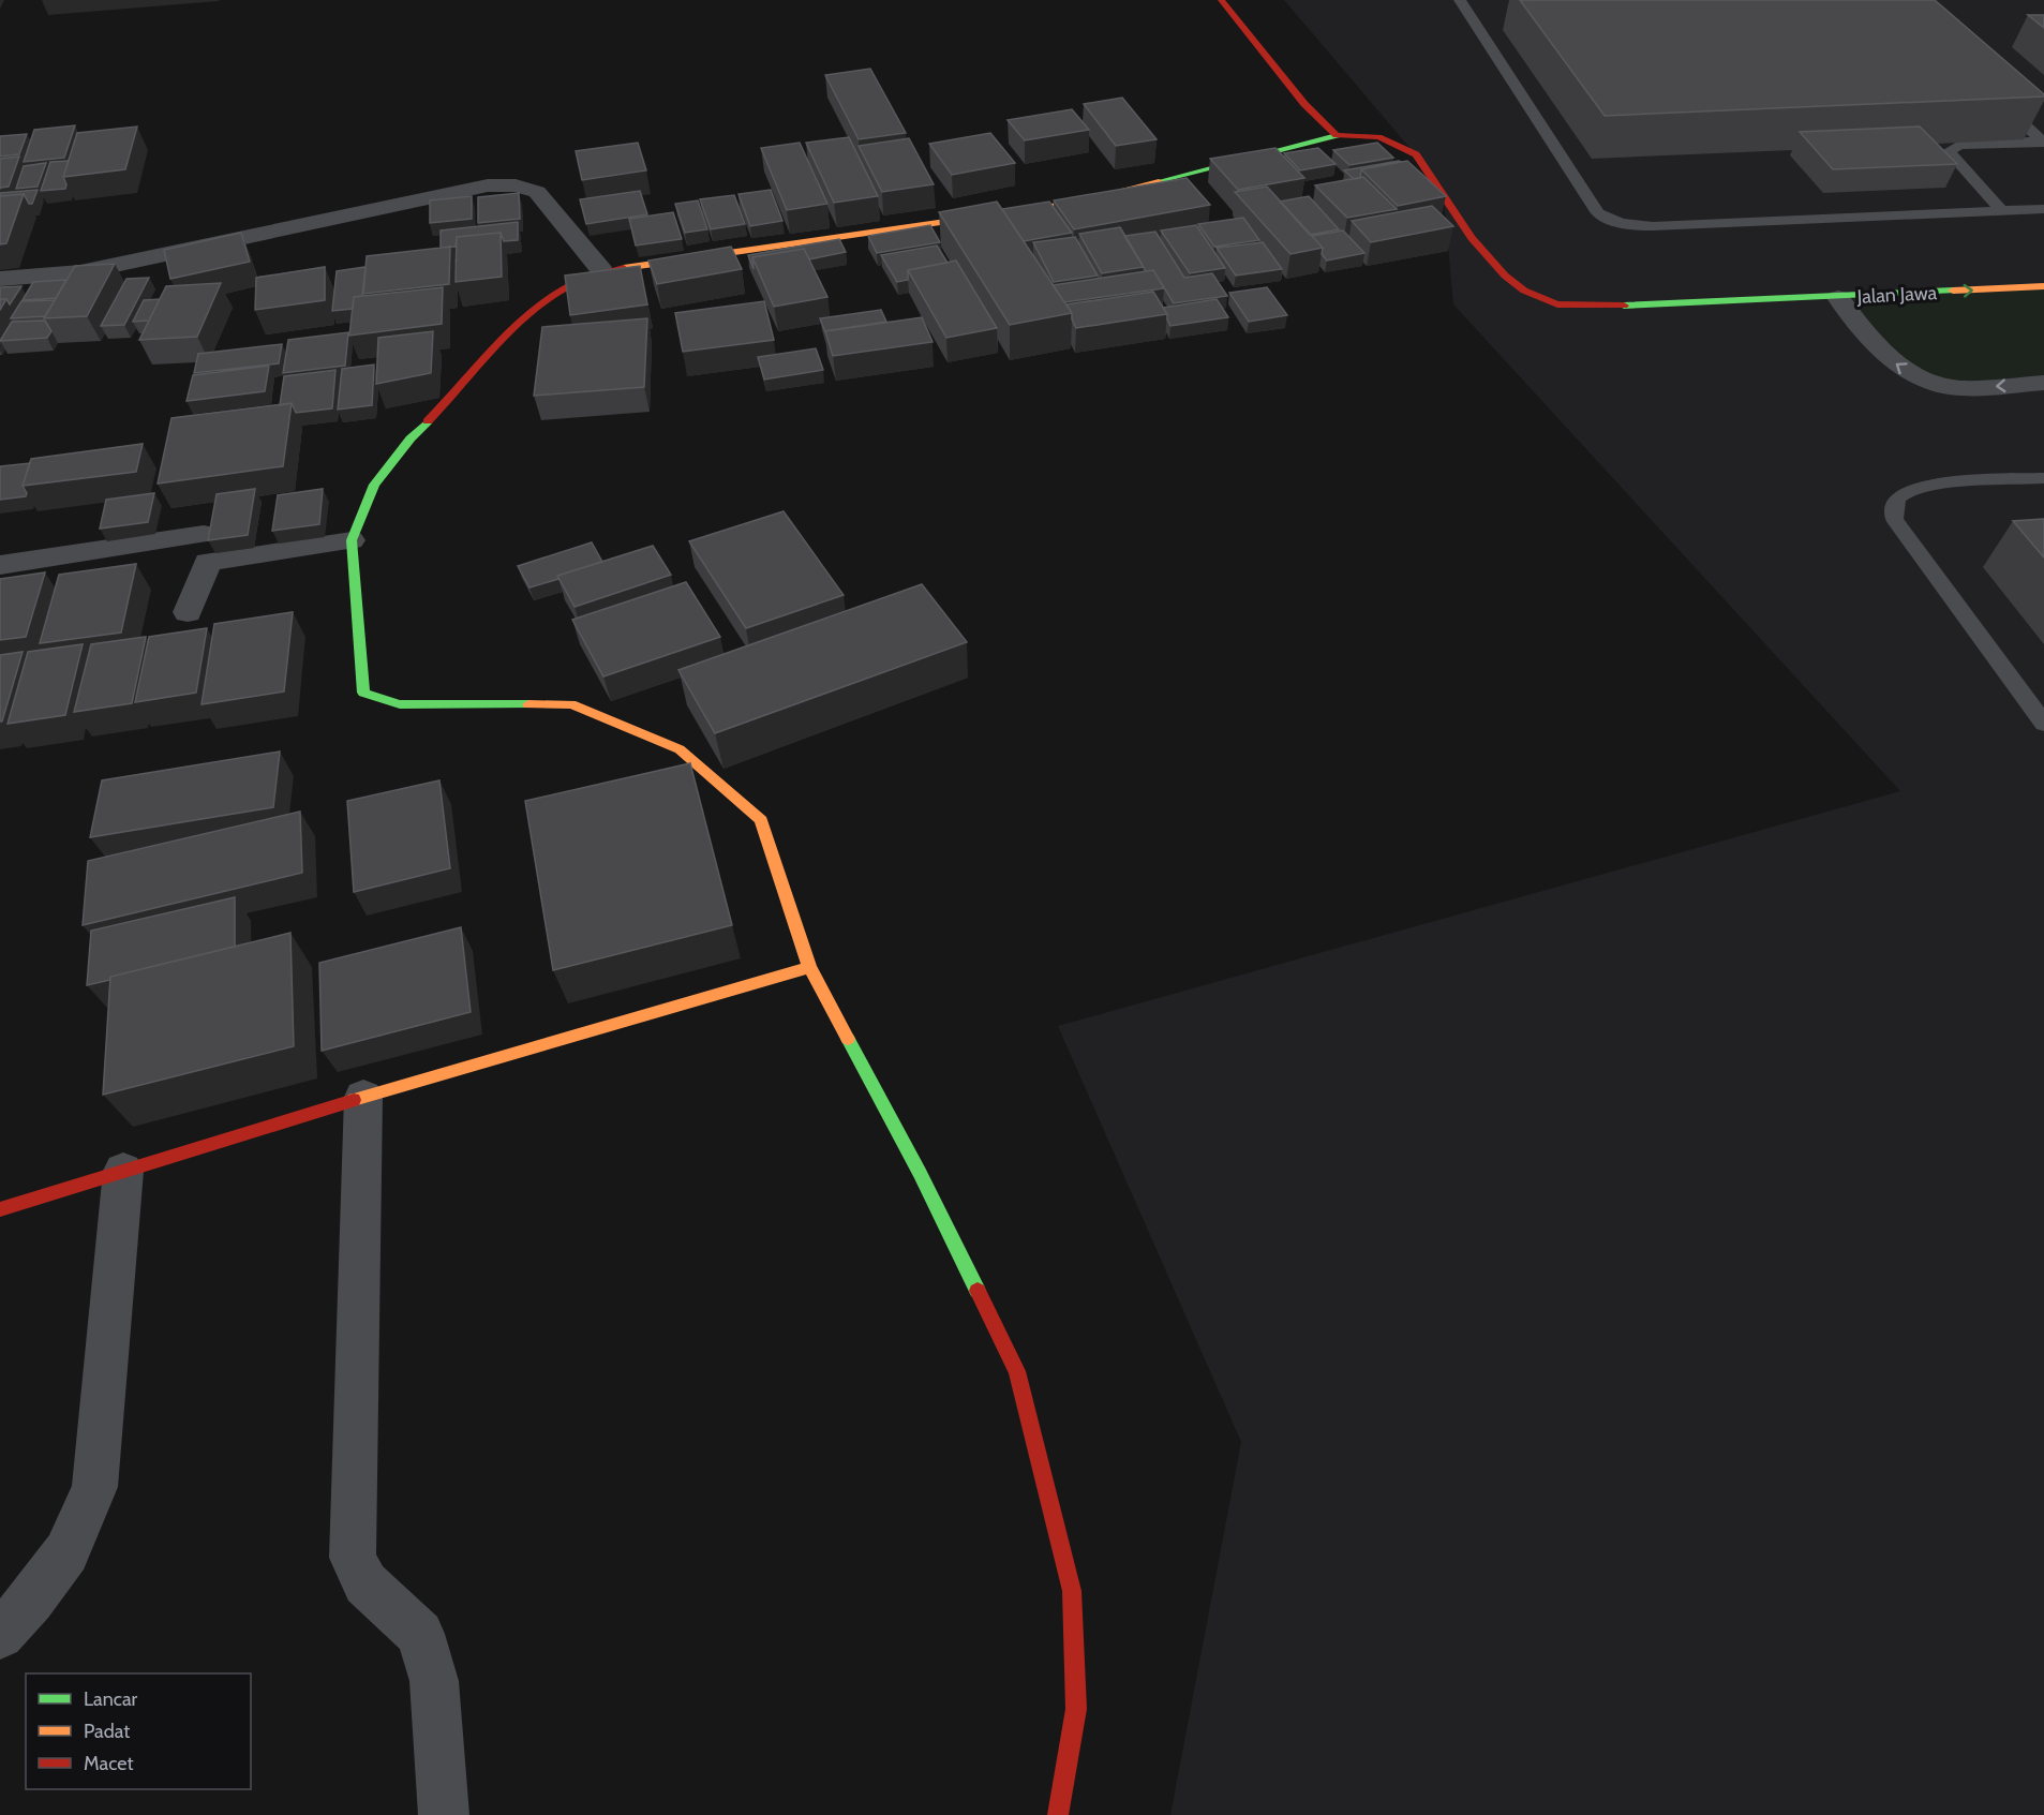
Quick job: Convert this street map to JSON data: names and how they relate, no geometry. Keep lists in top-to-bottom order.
{
  "streets": {
    "street": ["Jalan Jawa"]
  },
  "legend": ["Lancar", "Padat", "Macet"]
}
